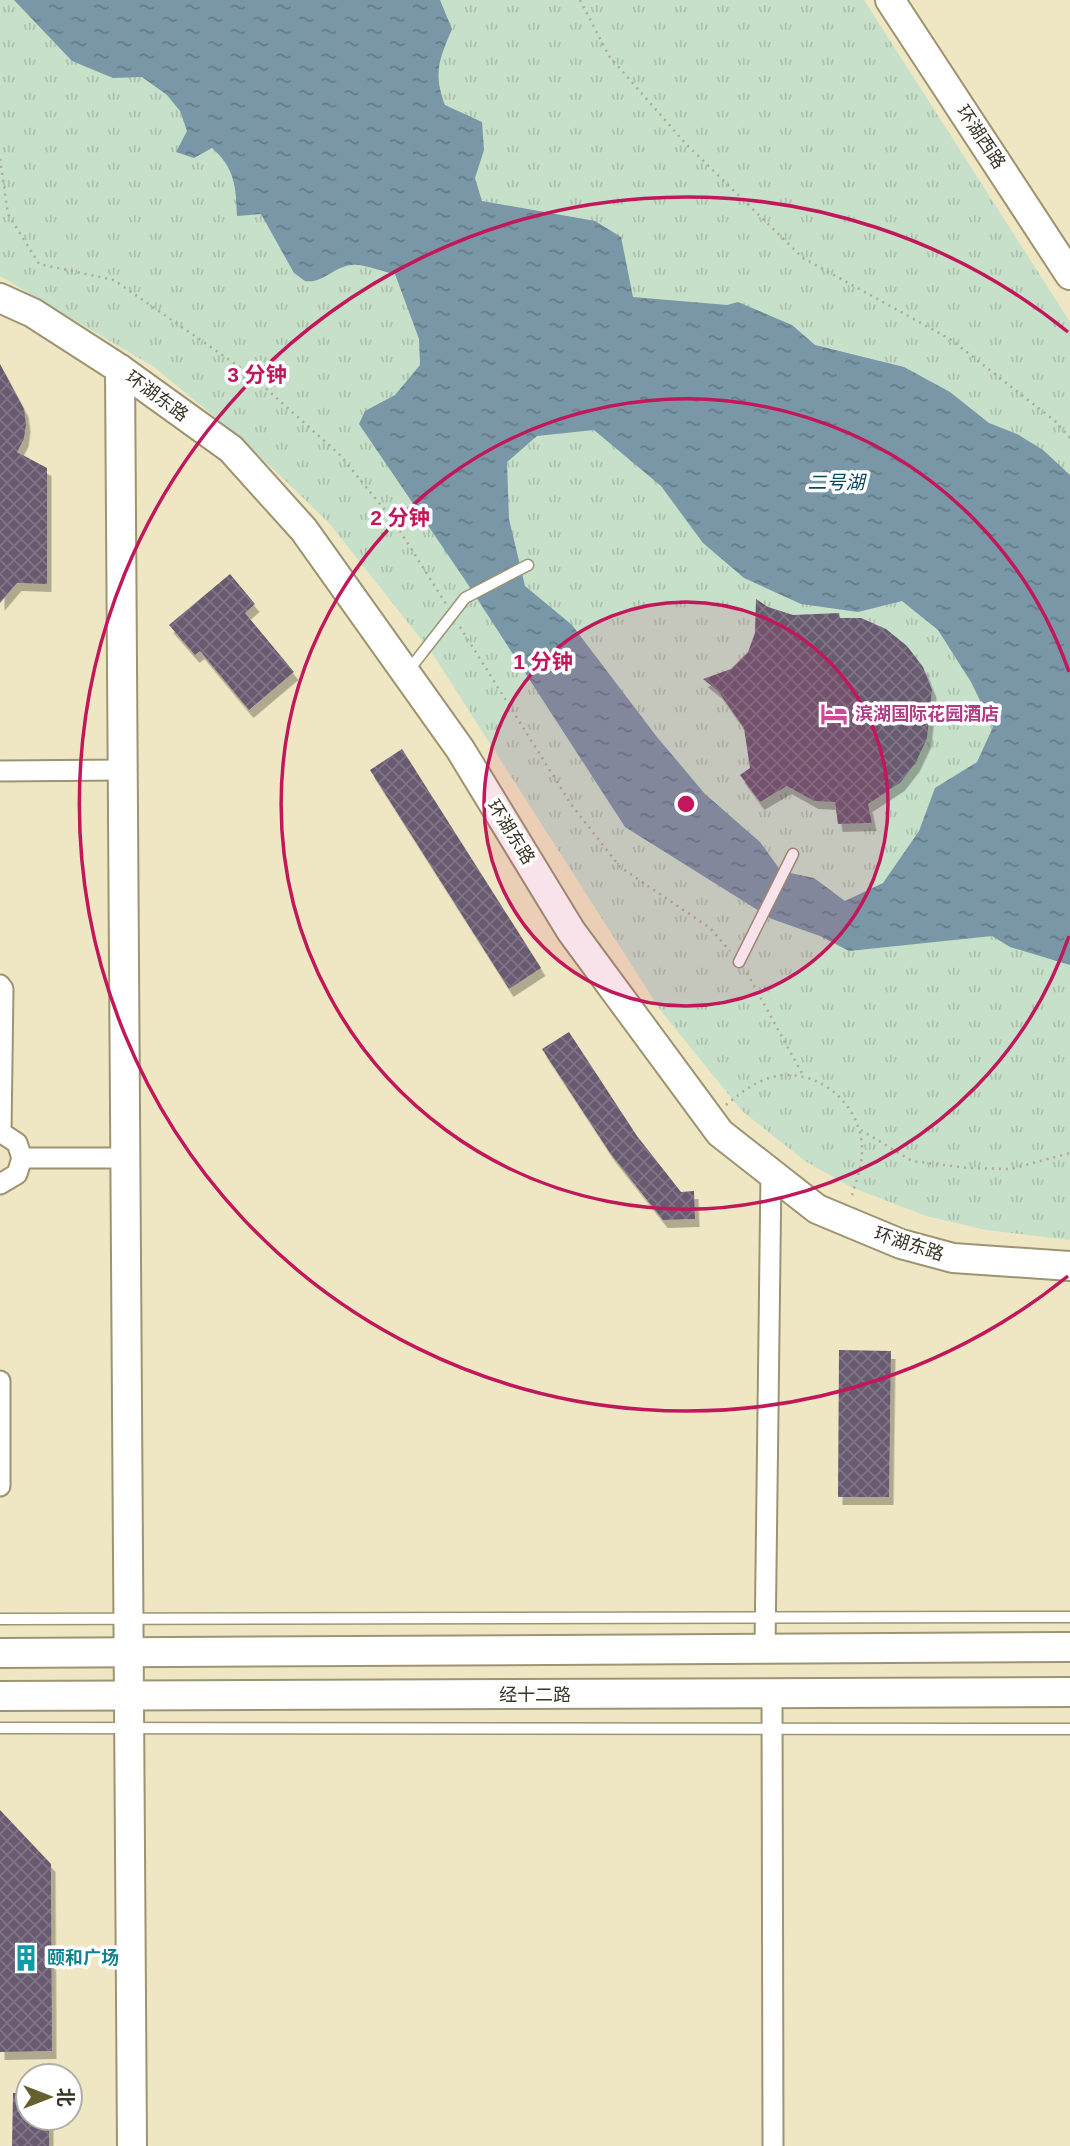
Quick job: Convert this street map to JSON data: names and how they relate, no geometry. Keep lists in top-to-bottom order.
{
  "streets": {
    "street": ["环湖西路", "环湖东路", "经十二路"]
  },
  "water": ["二号湖"],
  "places": {
    "hotel": ["滨湖国际花园酒店"],
    "building": ["颐和广场"]
  },
  "north": "right",
  "rings": ["3 分钟", "2 分钟", "1 分钟"]
}
